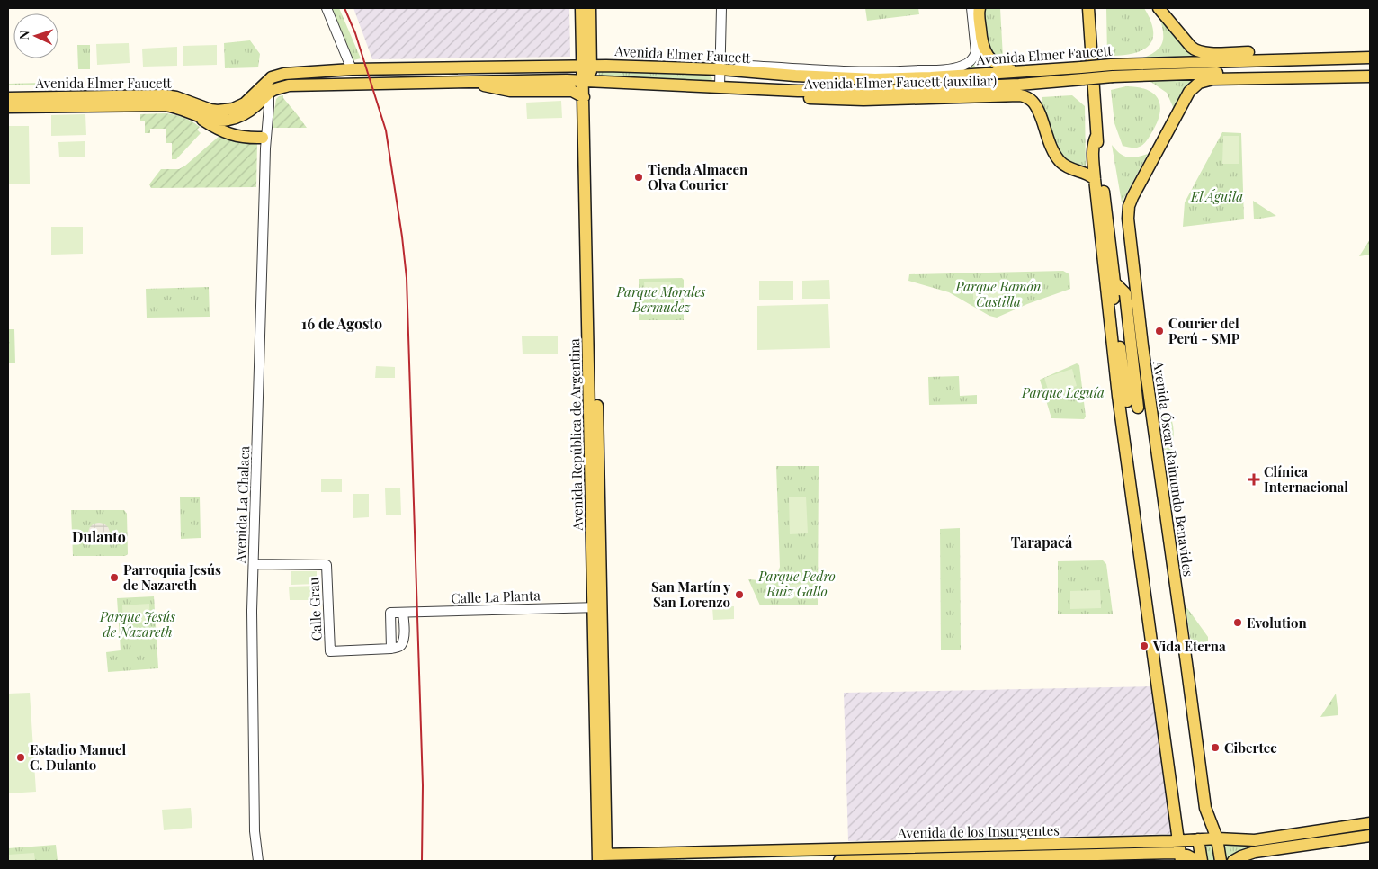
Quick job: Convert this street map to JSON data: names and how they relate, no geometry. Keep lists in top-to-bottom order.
{
  "streets": {
    "main road": [
      "Avenida Elmer Faucett",
      "Avenida Elmer Faucett (auxiliar)",
      "Avenida República de Argentina",
      "Avenida Óscar Raimundo Benavides",
      "Avenida de los Insurgentes"
    ],
    "street": ["Avenida La Chalaca", "Calle La Planta", "Calle Grau"]
  },
  "crossings": [
    ["Avenida Elmer Faucett", "Avenida Elmer Faucett (auxiliar)"],
    ["Avenida Elmer Faucett", "Avenida República de Argentina"],
    ["Avenida Elmer Faucett", "Avenida La Chalaca"],
    ["Avenida Elmer Faucett (auxiliar)", "Avenida Óscar Raimundo Benavides"],
    ["Avenida República de Argentina", "Calle La Planta"],
    ["Avenida República de Argentina", "Avenida de los Insurgentes"],
    ["Avenida Óscar Raimundo Benavides", "Avenida de los Insurgentes"],
    ["Avenida La Chalaca", "Calle Grau"],
    ["Calle La Planta", "Calle Grau"]
  ],
  "districts": ["16 de Agosto", "Dulanto", "Tarapacá"],
  "parks": [
    "El Águila",
    "Parque Ramón Castilla",
    "Parque Morales Bermudez",
    "Parque Leguía",
    "Parque Pedro Ruiz Gallo",
    "Parque Jesús de Nazareth"
  ],
  "places": {
    "other": [
      "Tienda Almacen Olva Courier",
      "Courier del Perú - SMP",
      "Parroquia Jesús de Nazareth",
      "San Martín y San Lorenzo",
      "Evolution",
      "Vida Eterna",
      "Cibertec",
      "Estadio Manuel C. Dulanto"
    ],
    "health": ["Clínica Internacional"]
  },
  "north": "left"
}
